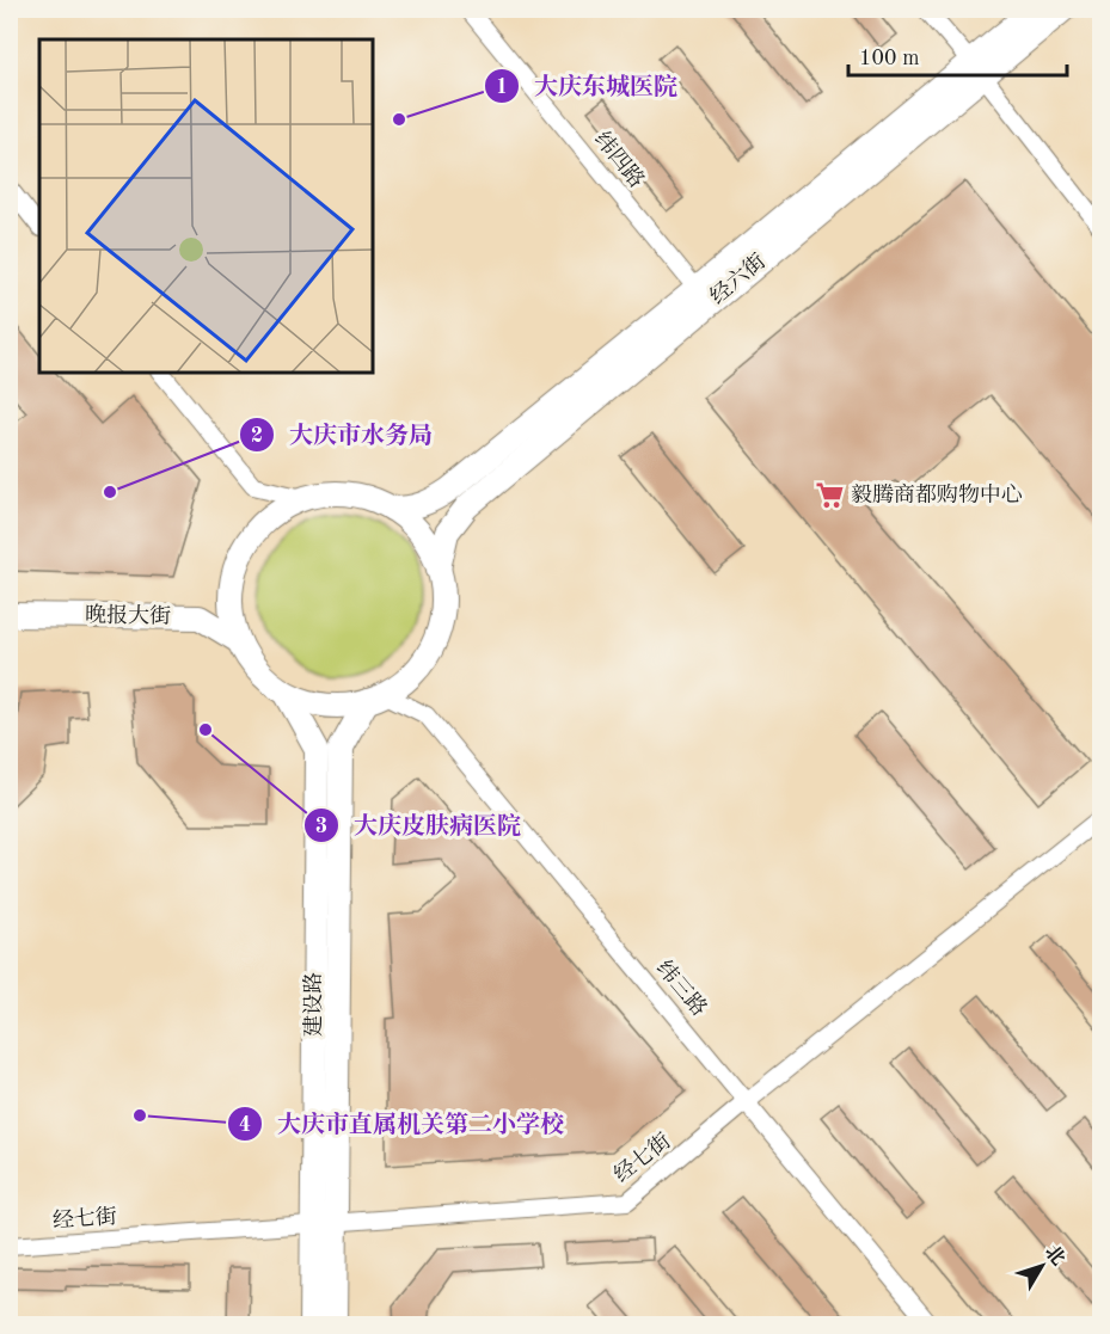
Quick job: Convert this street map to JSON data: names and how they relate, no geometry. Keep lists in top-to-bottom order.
{
  "streets": {
    "main road": ["经六街", "晚报大街", "建设路"],
    "street": ["纬四路", "纬三路", "经七街"]
  },
  "crossings": [
    ["纬四路", "经六街"],
    ["经六街", "晚报大街"],
    ["经六街", "纬三路"],
    ["经六街", "建设路"],
    ["晚报大街", "纬三路"],
    ["晚报大街", "建设路"],
    ["纬三路", "建设路"],
    ["纬三路", "经七街"],
    ["建设路", "经七街"]
  ],
  "places": {
    "other": [
      "大庆东城医院",
      "大庆市水务局",
      "大庆皮肤病医院",
      "大庆市直属机关第二小学校"
    ],
    "supermarket": ["毅腾商都购物中心"]
  },
  "scale_bar": "100 m",
  "north": "top right"
}
